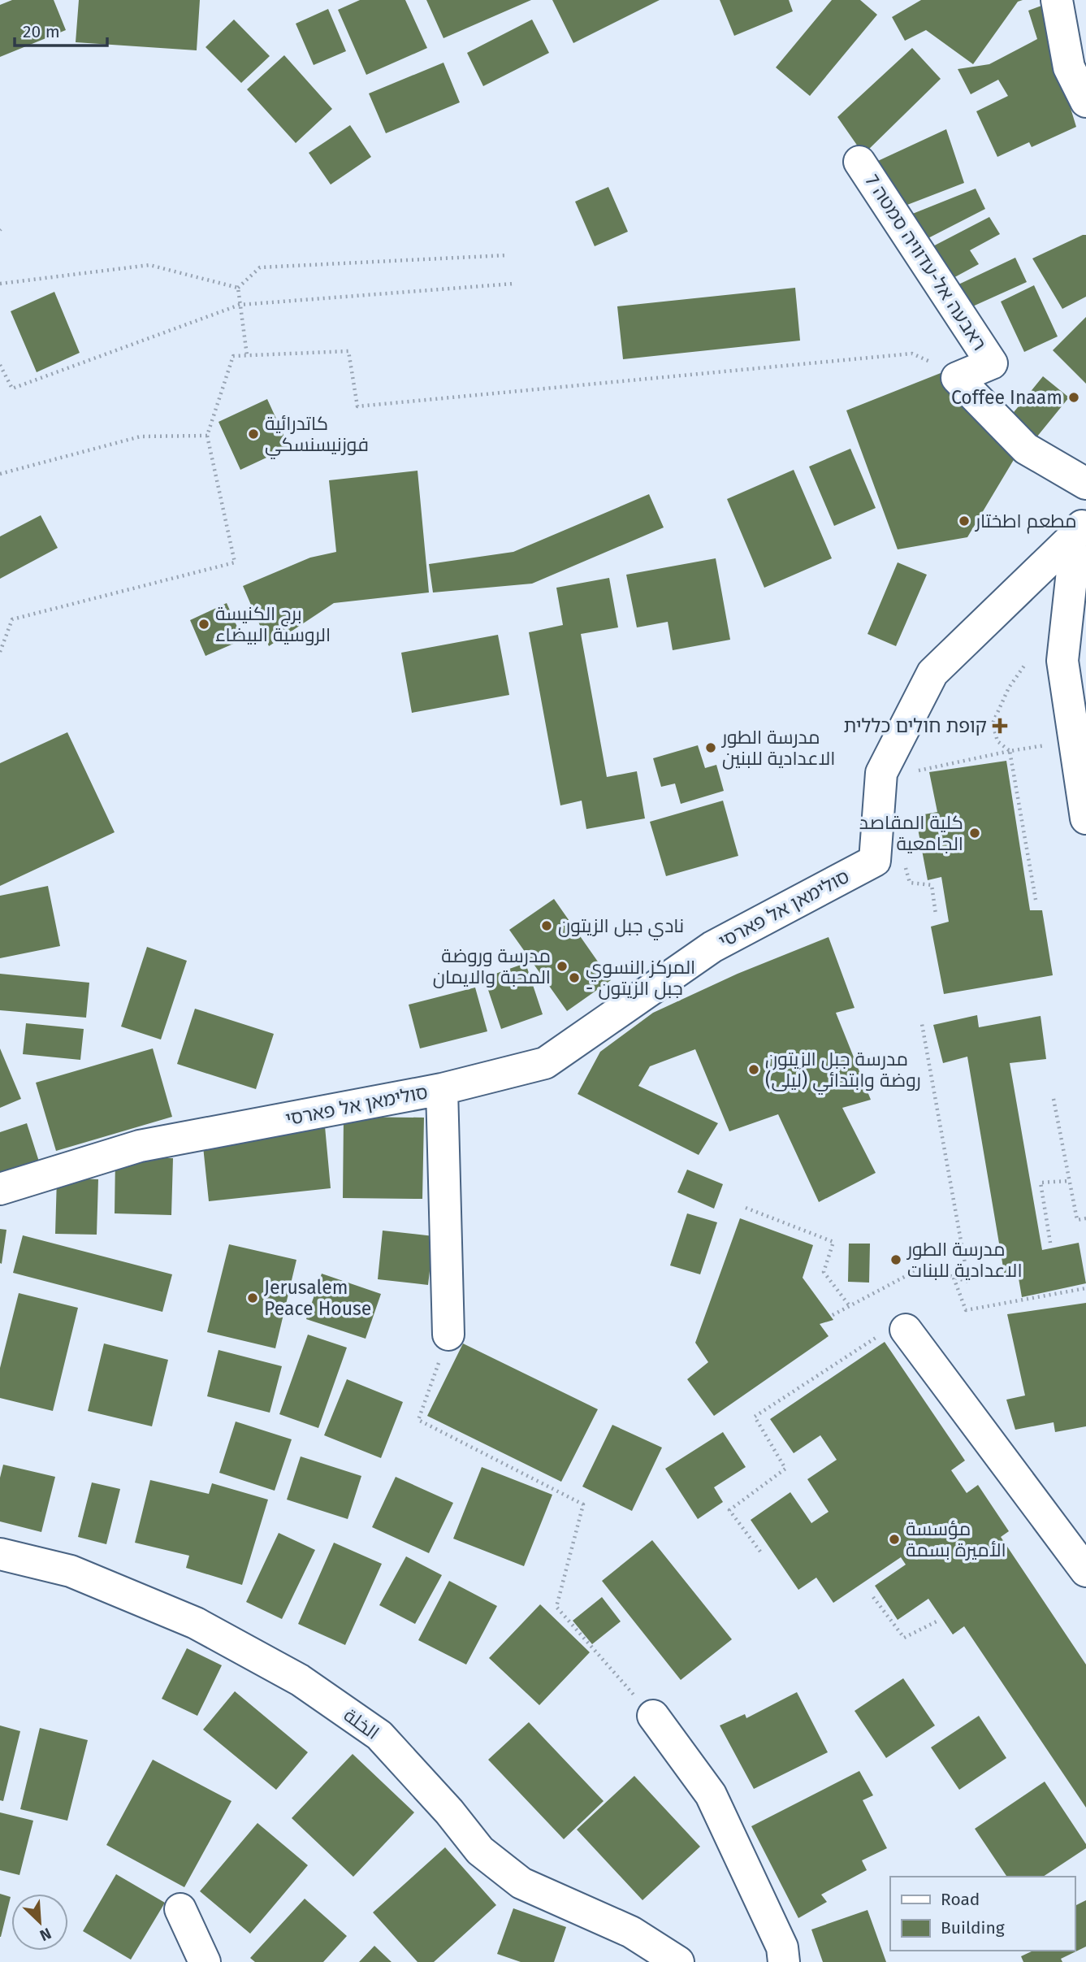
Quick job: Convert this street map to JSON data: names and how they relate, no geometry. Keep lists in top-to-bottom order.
{
  "streets": {
    "street": ["ראבעה אל-עדוויה סמטה 7", "סולימאן אל פארסי", "الخلة"]
  },
  "places": {
    "other": [
      "Coffee Inaam",
      "كاتدرائية فوزنيسنسكي",
      "مطعم اطختار",
      "برج الكنيسة الروسية البيضاء",
      "مدرسة الطور الاعدادية للبنين",
      "كلية المقاصد الجامعية",
      "نادي جبل الزيتون",
      "مدرسة وروضة المحبة والايمان",
      "المركز النسوي - جبل الزيتون",
      "مدرسة جبل الزيتون (ليلى) روضة وابتدائي",
      "مدرسة الطور الاعدادية للبنات",
      "Jerusalem Peace House",
      "مؤسسة الأميرة بسمة"
    ],
    "health": ["קופת חולים כללית"]
  },
  "legend": ["Road", "Building"],
  "scale_bar": "20 m",
  "north": "bottom right"
}
